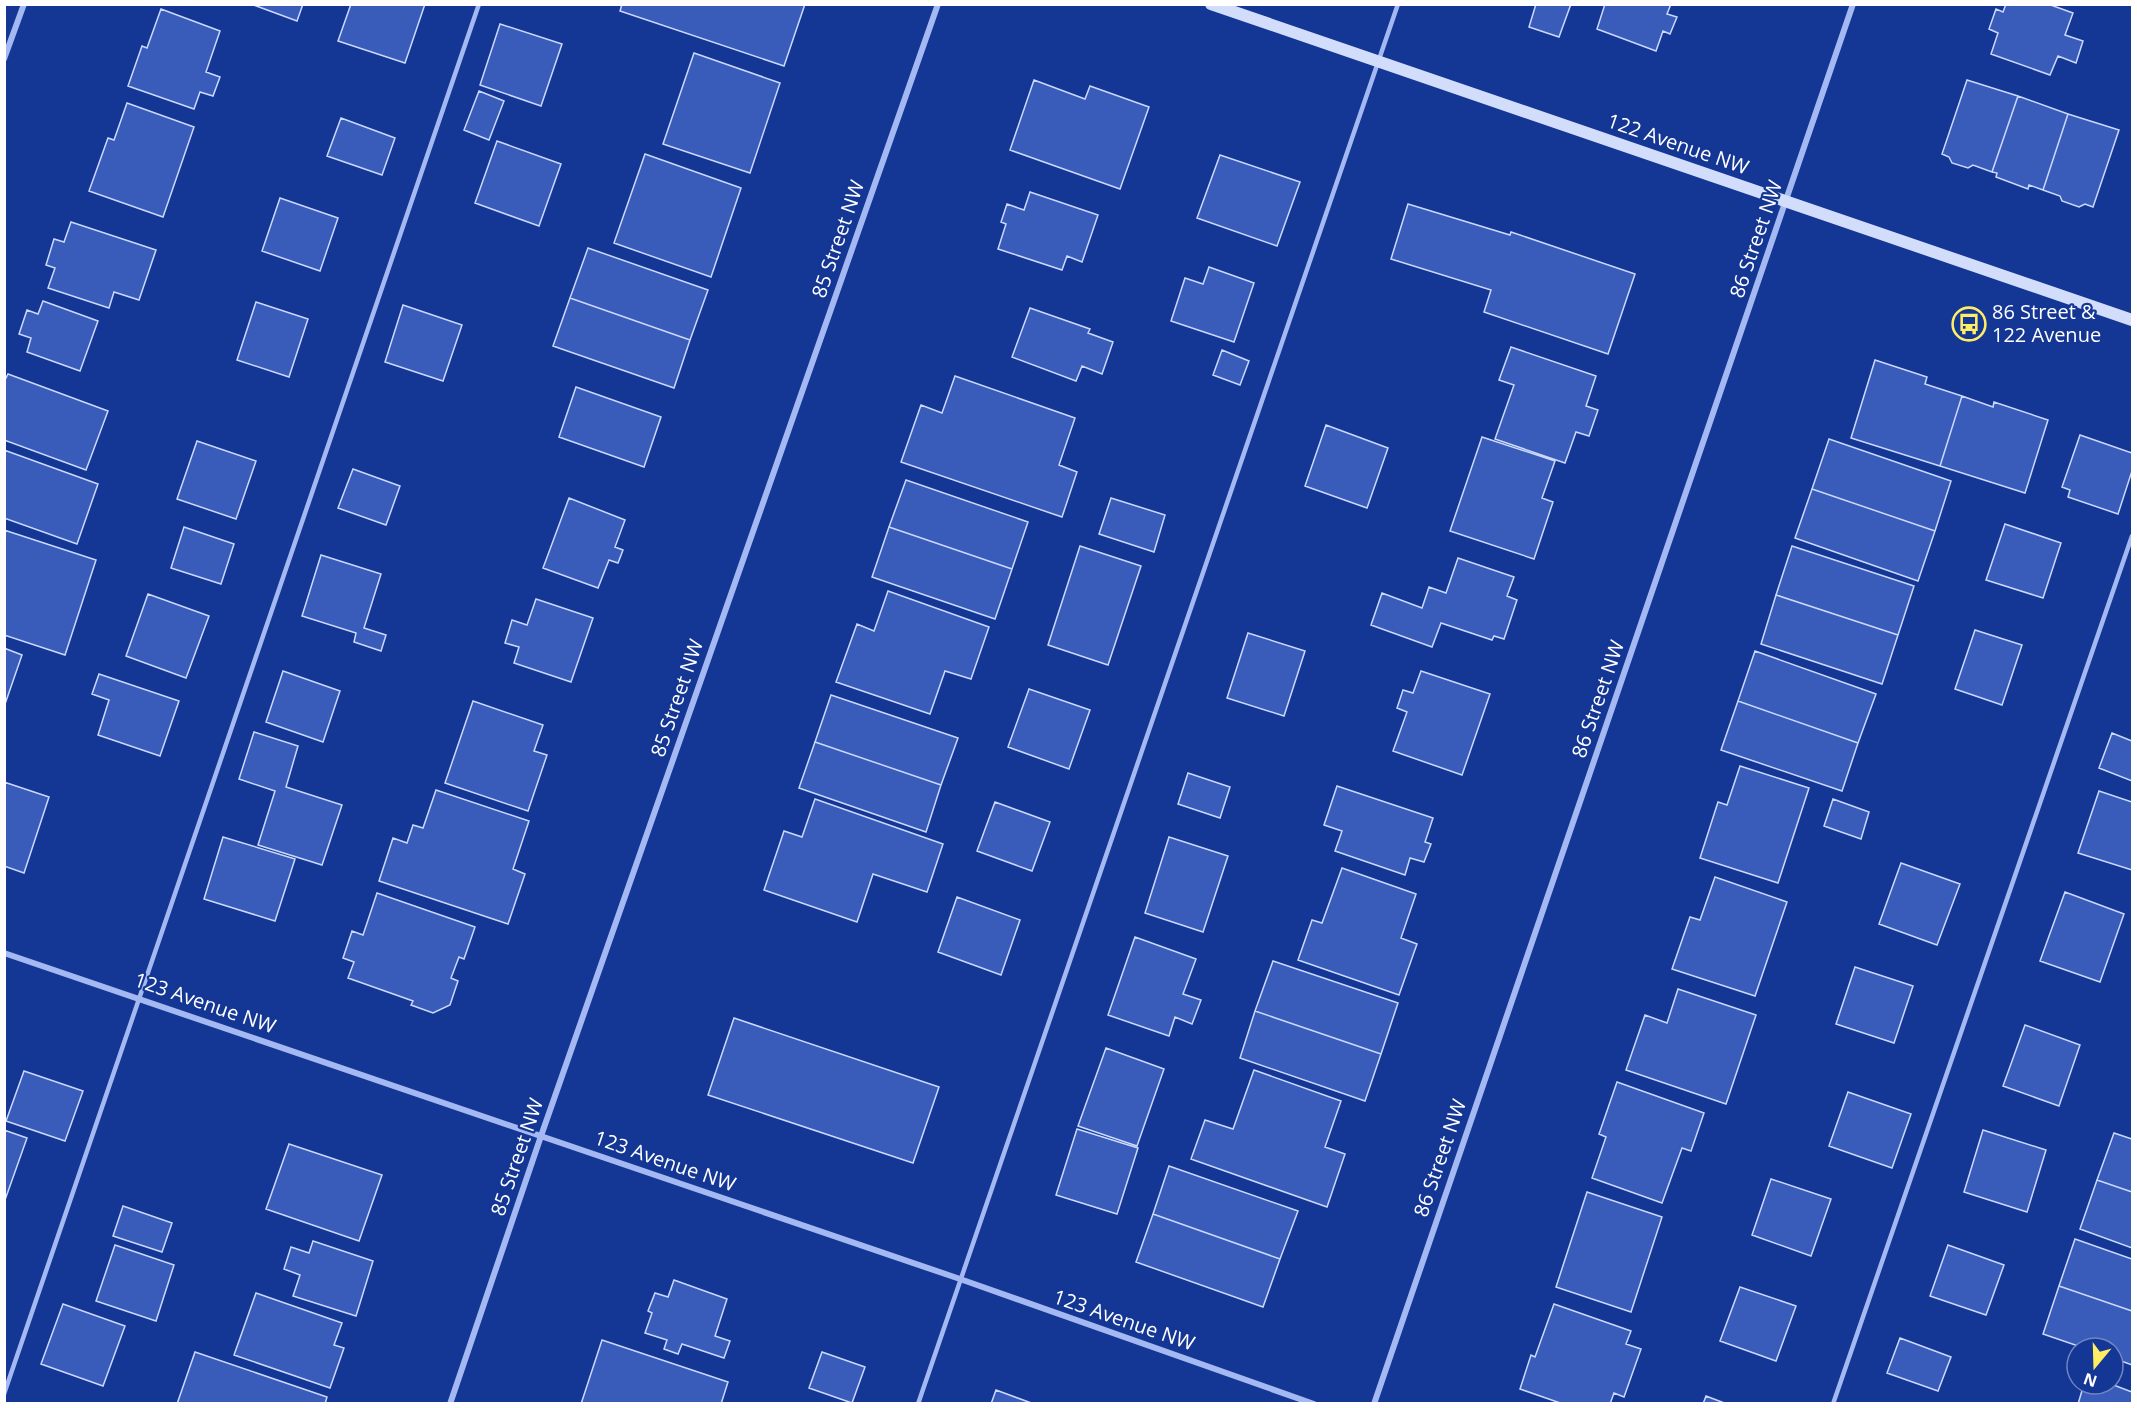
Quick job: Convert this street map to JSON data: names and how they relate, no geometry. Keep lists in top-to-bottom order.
{
  "streets": {
    "street": [
      "122 Avenue NW",
      "85 Street NW",
      "86 Street NW",
      "123 Avenue NW"
    ]
  },
  "crossings": [
    ["122 Avenue NW", "86 Street NW"],
    ["85 Street NW", "123 Avenue NW"]
  ],
  "places": {
    "bus stop": ["86 Street & 122 Avenue"]
  },
  "north": "bottom"
}
